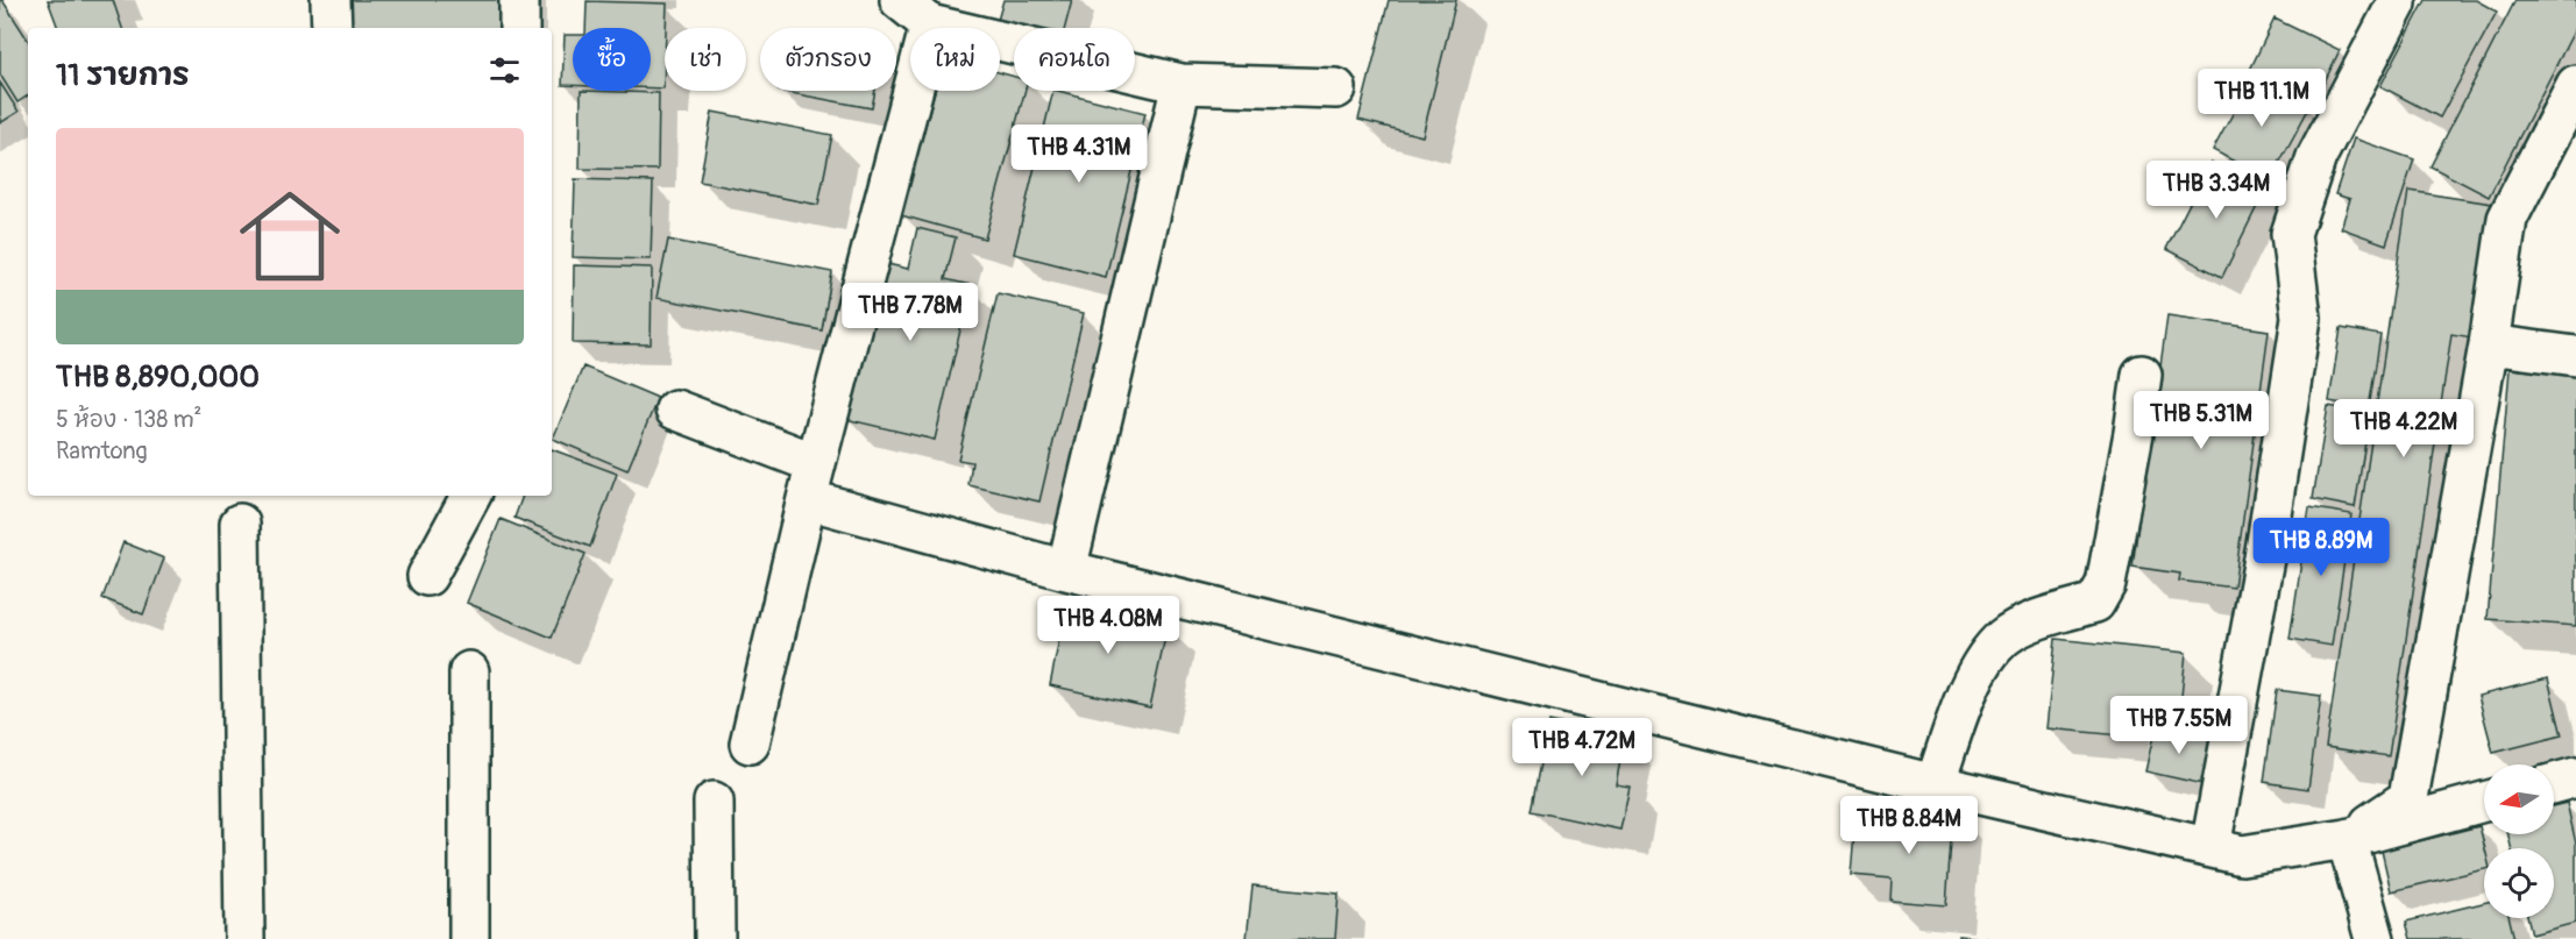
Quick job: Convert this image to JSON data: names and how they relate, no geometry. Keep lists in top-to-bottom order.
{
  "north": "left",
  "page": {
    "chip": [
      "ซื้อ",
      "เช่า",
      "ตัวกรอง",
      "ใหม่",
      "คอนโด"
    ],
    "heading": "11 รายการ",
    "price": [
      "THB 11.1M",
      "THB 4.31M",
      "THB 3.34M",
      "THB 7.78M",
      "THB 5.31M",
      "THB 4.22M",
      "THB 8.89M",
      "THB 4.08M",
      "THB 7.55M",
      "THB 4.72M",
      "THB 8.84M"
    ],
    "list": [
      {
        "name": "THB 8,890,000",
        "note": "5 ห้อง · 138 m² · Ramtong"
      }
    ]
  }
}
